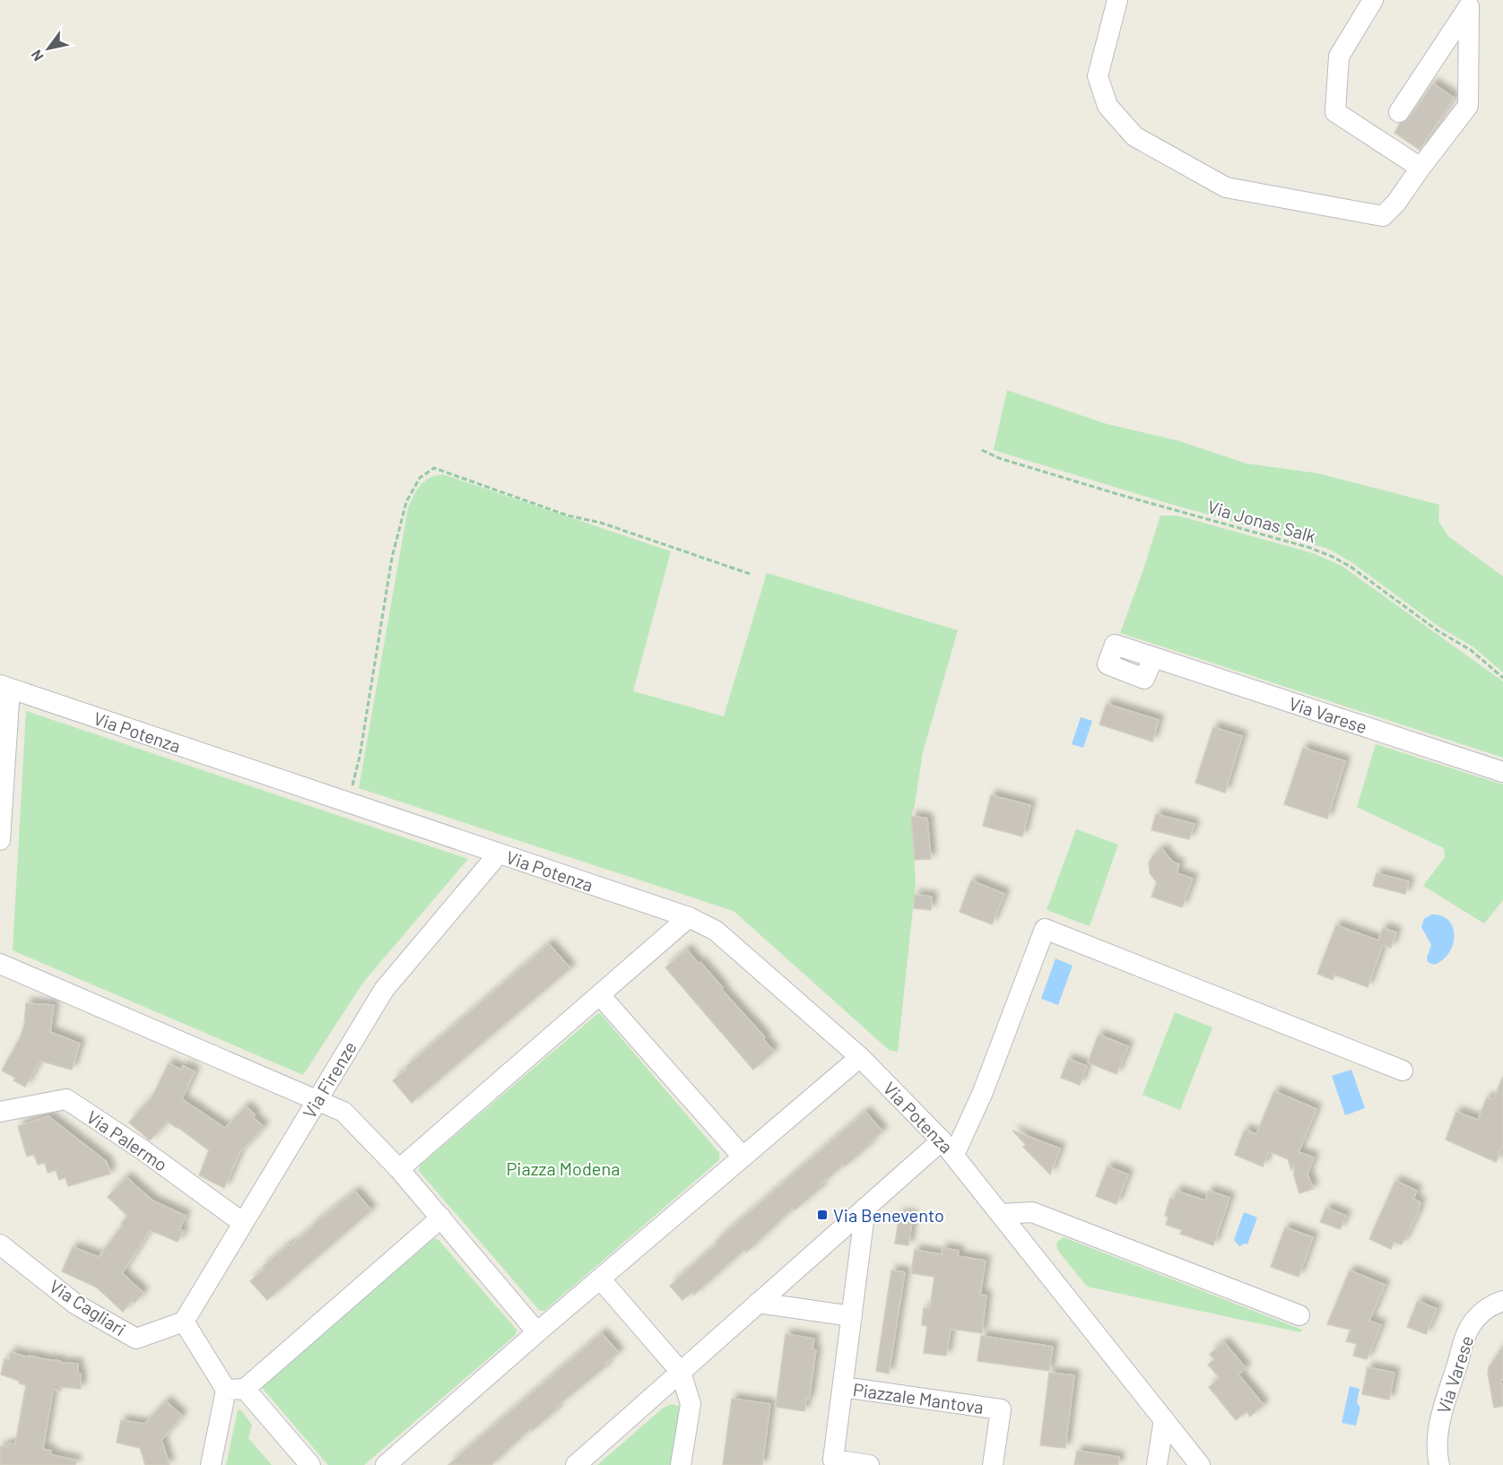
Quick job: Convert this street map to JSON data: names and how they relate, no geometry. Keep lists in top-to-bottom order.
{
  "streets": {
    "street": [
      "Via Varese",
      "Via Potenza",
      "Via Firenze",
      "Via Palermo",
      "Via Cagliari",
      "Piazzale Mantova"
    ],
    "path": ["Via Jonas Salk"]
  },
  "crossings": [
    ["Via Potenza", "Via Firenze"],
    ["Via Firenze", "Via Palermo"],
    ["Via Firenze", "Via Cagliari"]
  ],
  "parks": ["Piazza Modena"],
  "places": {
    "transit": ["Via Benevento"]
  },
  "north": "bottom left"
}
